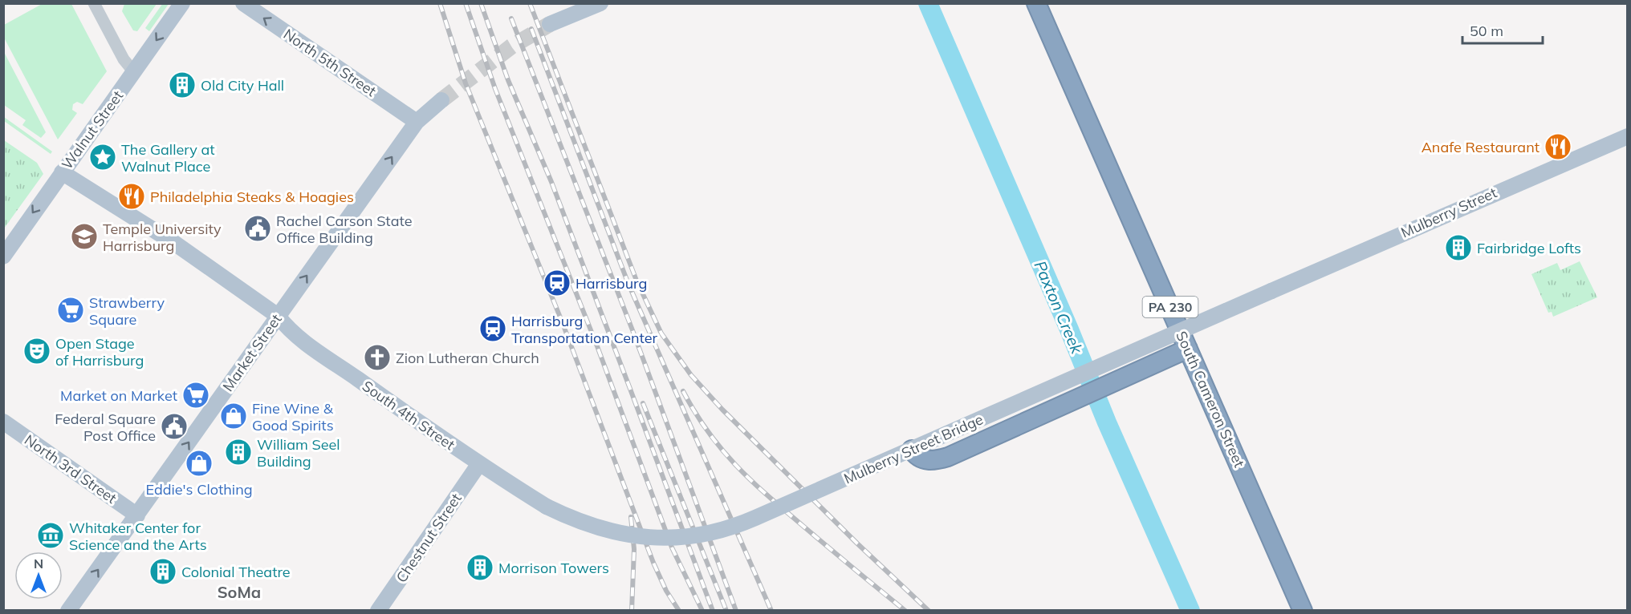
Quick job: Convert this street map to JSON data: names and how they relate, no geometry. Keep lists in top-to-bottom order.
{
  "streets": {
    "highway": ["PA 230", "South Cameron Street"],
    "main road": [
      "North 5th Street",
      "Walnut Street",
      "Mulberry Street",
      "Market Street",
      "South 4th Street",
      "Mulberry Street Bridge",
      "North 3rd Street",
      "Chestnut Street"
    ]
  },
  "crossings": [
    ["North 5th Street", "Market Street"],
    ["Walnut Street", "South 4th Street"],
    ["Mulberry Street", "Mulberry Street Bridge"],
    ["Market Street", "South 4th Street"],
    ["Market Street", "North 3rd Street"],
    ["South 4th Street", "Mulberry Street Bridge"],
    ["South 4th Street", "Chestnut Street"]
  ],
  "one_way": ["North 5th Street", "Walnut Street", "Market Street"],
  "districts": ["SoMa"],
  "water": ["Paxton Creek"],
  "places": {
    "building": [
      "Old City Hall",
      "Fairbridge Lofts",
      "William Seel Building",
      "Morrison Towers",
      "Colonial Theatre"
    ],
    "restaurant": ["Anafe Restaurant", "Philadelphia Steaks & Hoagies"],
    "place": ["The Gallery at Walnut Place"],
    "public building": ["Rachel Carson State Office Building", "Federal Square Post Office"],
    "school or university": ["Temple University Harrisburg"],
    "station": ["Harrisburg", "Harrisburg Transportation Center"],
    "supermarket": ["Strawberry Square", "Market on Market"],
    "theatre": ["Open Stage of Harrisburg"],
    "church": ["Zion Lutheran Church"],
    "shop": ["Fine Wine & Good Spirits", "Eddie's Clothing"],
    "museum": ["Whitaker Center for Science and the Arts"]
  },
  "scale_bar": "50 m",
  "north": "top"
}
